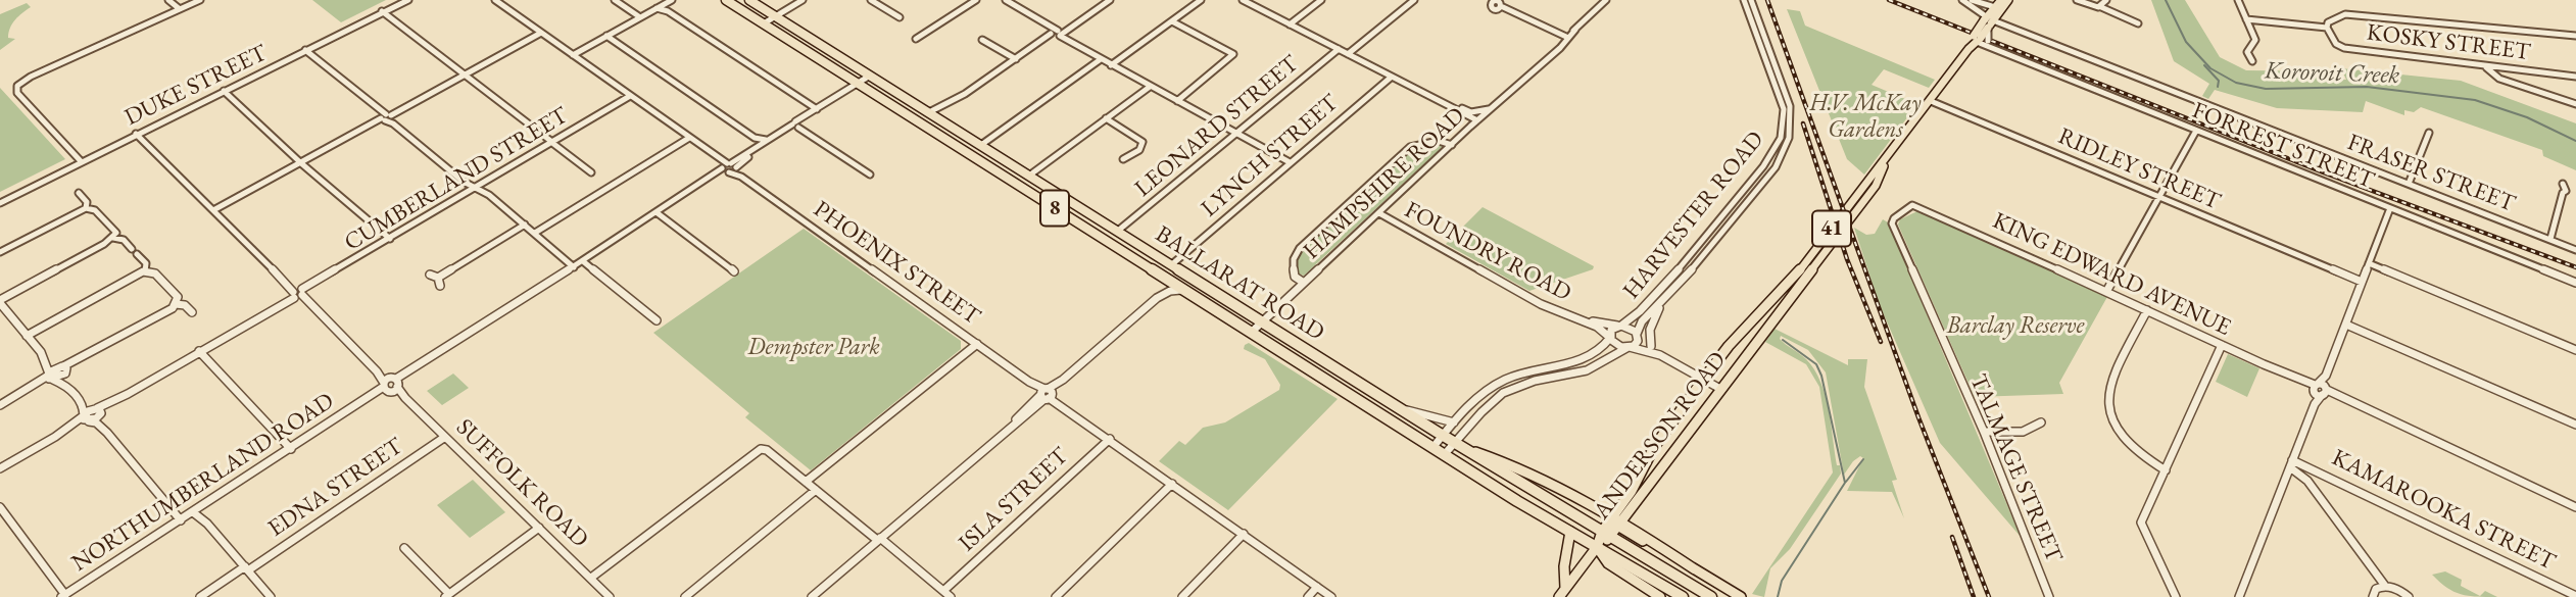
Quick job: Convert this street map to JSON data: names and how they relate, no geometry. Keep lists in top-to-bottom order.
{
  "streets": {
    "highway": ["8", "BALLARAT ROAD"],
    "main road": ["41", "ANDERSON ROAD"],
    "street": [
      "KOSKY STREET",
      "DUKE STREET",
      "LEONARD STREET",
      "FORREST STREET",
      "LYNCH STREET",
      "RIDLEY STREET",
      "FRASER STREET",
      "CUMBERLAND STREET",
      "HAMPSHIRE ROAD",
      "HARVESTER ROAD",
      "FOUNDRY ROAD",
      "PHOENIX STREET",
      "KING EDWARD AVENUE",
      "TALMAGE STREET",
      "NORTHUMBERLAND ROAD",
      "SUFFOLK ROAD",
      "EDNA STREET",
      "ISLA STREET",
      "KAMAROOKA STREET"
    ]
  },
  "crossings": [
    ["DUKE STREET", "SUFFOLK ROAD"],
    ["LEONARD STREET", "BALLARAT ROAD"],
    ["FORREST STREET", "ANDERSON ROAD"],
    ["LYNCH STREET", "BALLARAT ROAD"],
    ["RIDLEY STREET", "ANDERSON ROAD"],
    ["FRASER STREET", "ANDERSON ROAD"],
    ["CUMBERLAND STREET", "PHOENIX STREET"],
    ["CUMBERLAND STREET", "SUFFOLK ROAD"],
    ["HAMPSHIRE ROAD", "FOUNDRY ROAD"],
    ["HAMPSHIRE ROAD", "BALLARAT ROAD"],
    ["HARVESTER ROAD", "FOUNDRY ROAD"],
    ["41", "BALLARAT ROAD"],
    ["41", "ANDERSON ROAD"],
    ["PHOENIX STREET", "NORTHUMBERLAND ROAD"],
    ["PHOENIX STREET", "ISLA STREET"],
    ["KING EDWARD AVENUE", "TALMAGE STREET"],
    ["BALLARAT ROAD", "ANDERSON ROAD"],
    ["BALLARAT ROAD", "NORTHUMBERLAND ROAD"],
    ["NORTHUMBERLAND ROAD", "SUFFOLK ROAD"],
    ["SUFFOLK ROAD", "EDNA STREET"]
  ],
  "water": ["Kororoit Creek"],
  "parks": ["H.V. McKay Gardens", "Barclay Reserve", "Dempster Park"]
}
